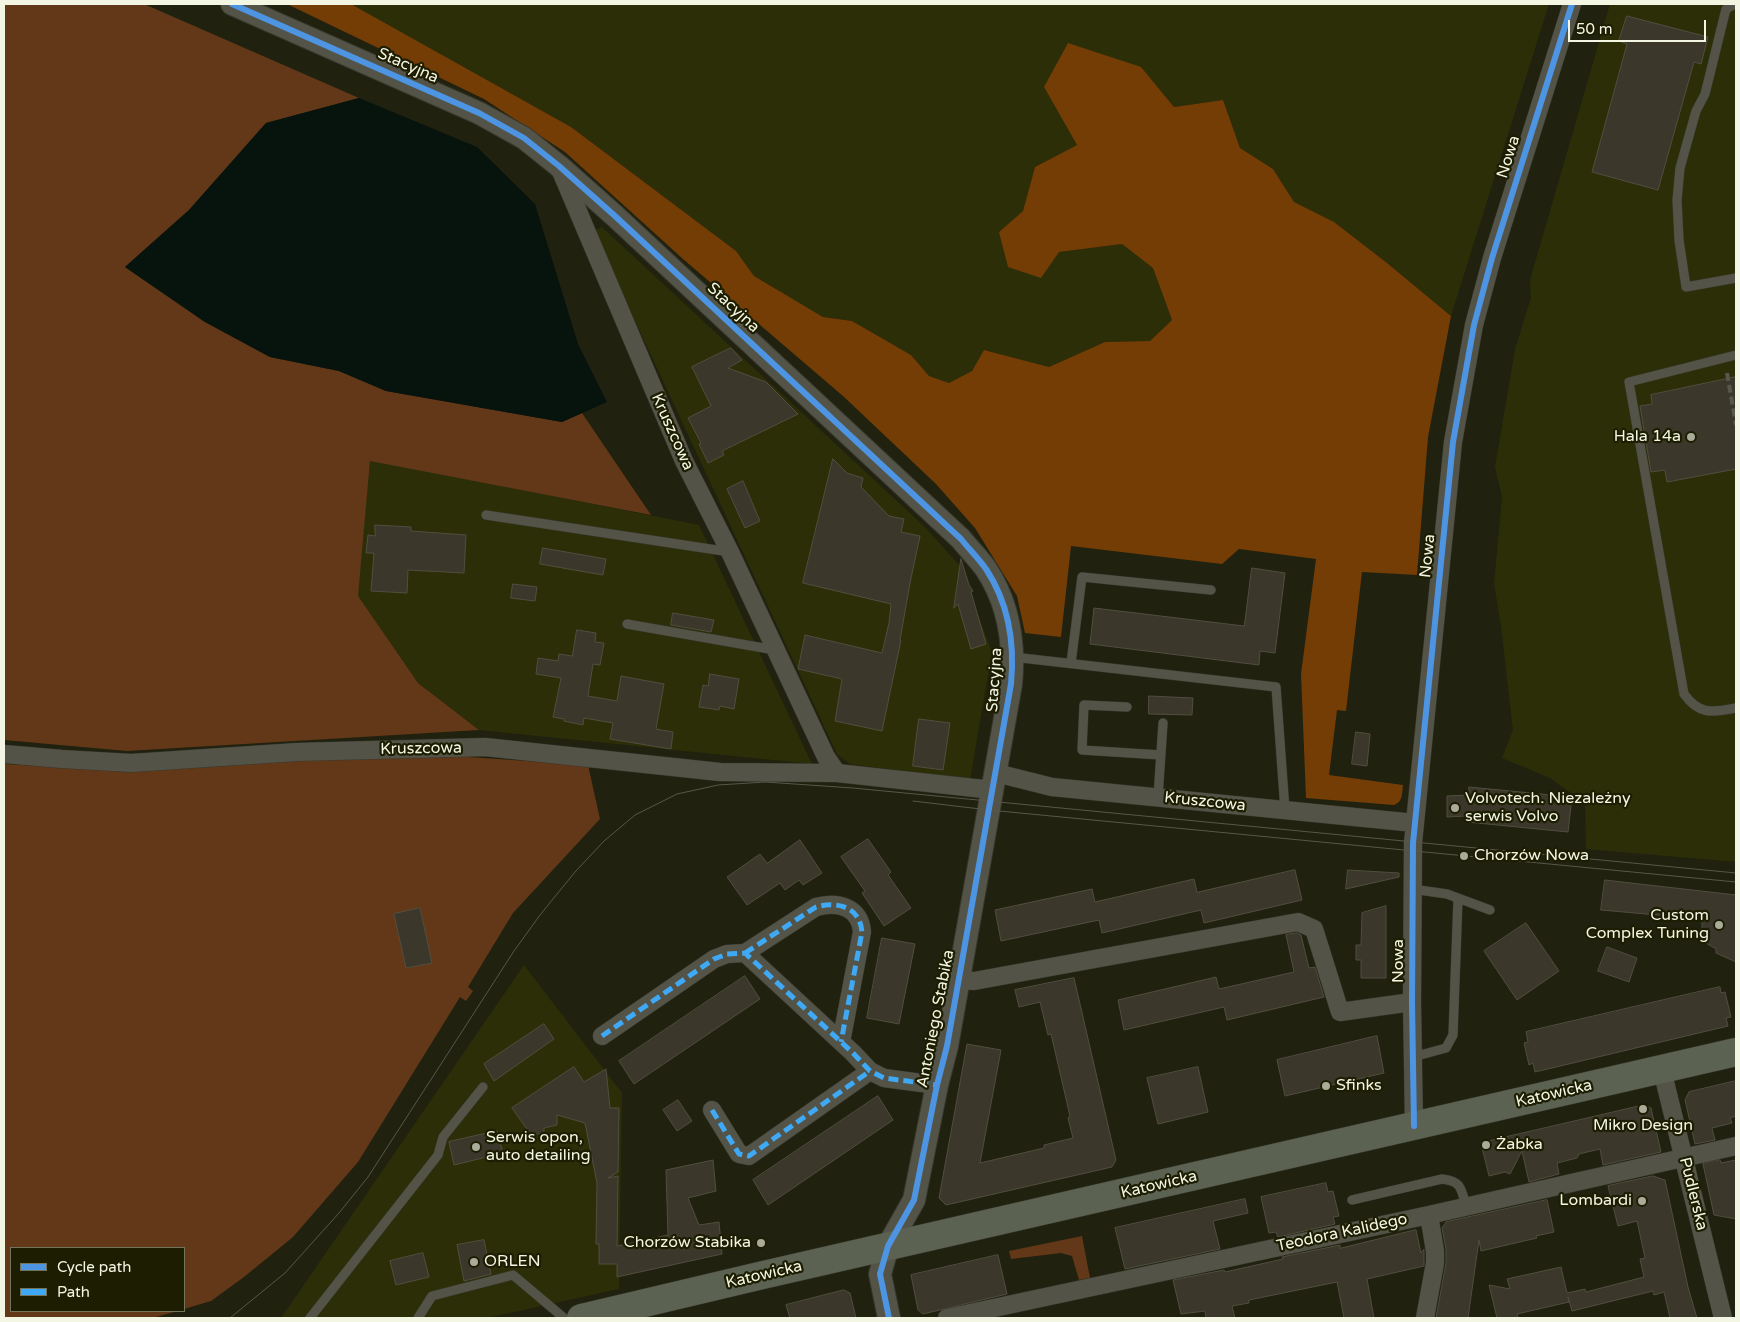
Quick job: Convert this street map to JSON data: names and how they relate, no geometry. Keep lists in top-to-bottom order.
{
  "streets": {
    "main road": ["Katowicka"],
    "street": [
      "Stacyjna",
      "Nowa",
      "Kruszcowa",
      "Antoniego Stabika",
      "Pudlerska",
      "Teodora Kalidego"
    ]
  },
  "crossings": [
    ["Stacyjna", "Kruszcowa"],
    ["Stacyjna", "Antoniego Stabika"],
    ["Nowa", "Kruszcowa"],
    ["Nowa", "Antoniego Stabika"],
    ["Nowa", "Katowicka"],
    ["Kruszcowa", "Antoniego Stabika"],
    ["Antoniego Stabika", "Katowicka"],
    ["Katowicka", "Pudlerska"],
    ["Pudlerska", "Teodora Kalidego"]
  ],
  "places": [
    "Hala 14a",
    "Volvotech. Niezależny serwis Volvo",
    "Chorzów Nowa",
    "Custom Complex Tuning",
    "Sfinks",
    "Mikro Design",
    "Żabka",
    "Serwis opon, auto detailing",
    "Lombardi",
    "Chorzów Stabika",
    "ORLEN"
  ],
  "legend": ["Cycle path", "Path"],
  "scale_bar": "50 m"
}
